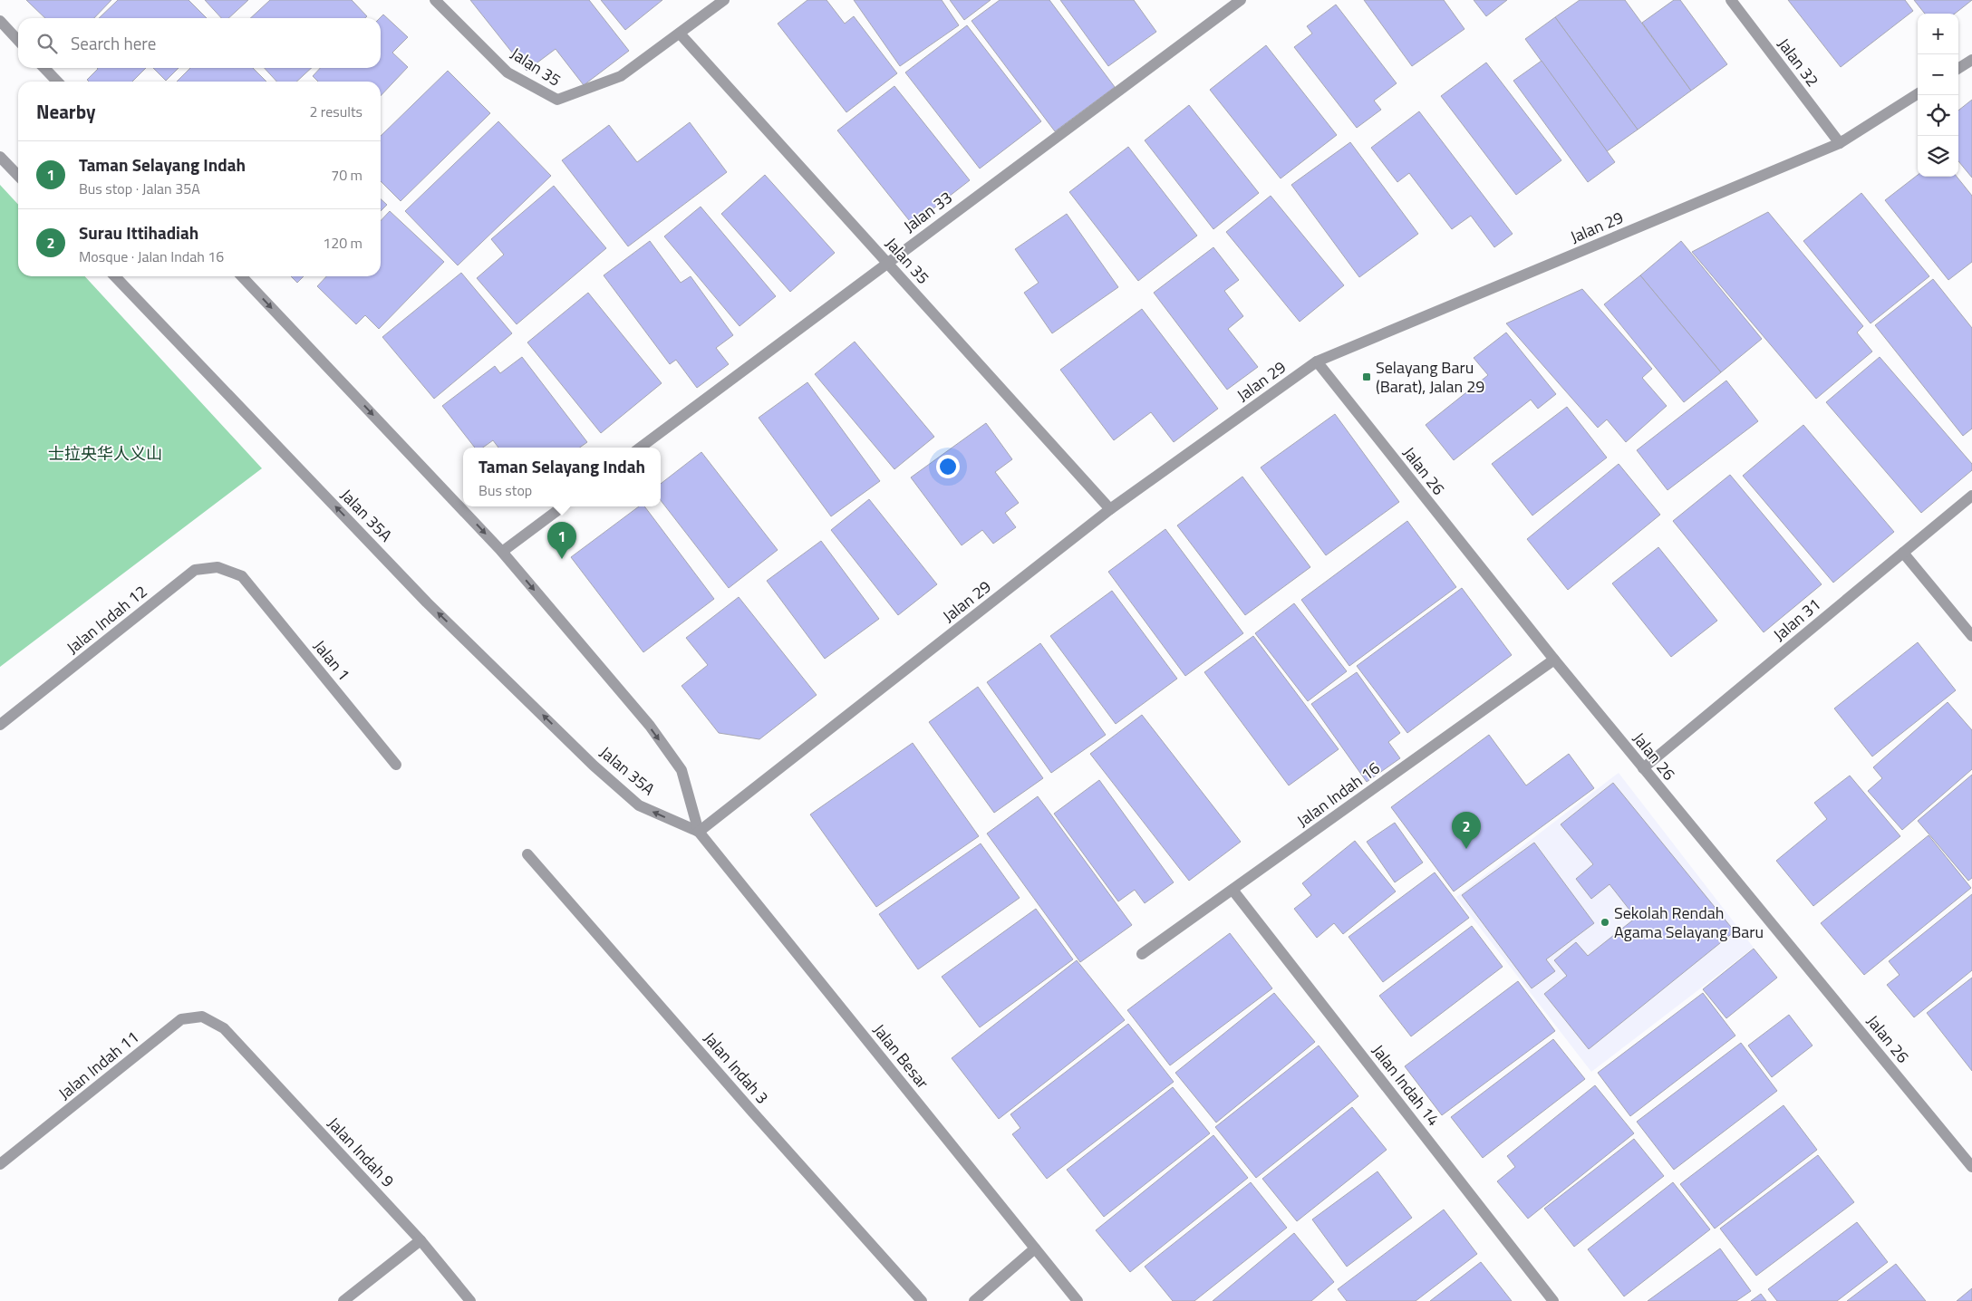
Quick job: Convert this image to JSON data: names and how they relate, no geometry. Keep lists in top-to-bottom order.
{
  "streets": {
    "street": [
      "Jalan 32",
      "Jalan 35",
      "Jalan 33",
      "Jalan 29",
      "Jalan 26",
      "Jalan 35A",
      "Jalan Indah 12",
      "Jalan 31",
      "Jalan 1",
      "Jalan Indah 16",
      "Jalan Besar",
      "Jalan Indah 11",
      "Jalan Indah 3",
      "Jalan Indah 14",
      "Jalan Indah 9"
    ]
  },
  "crossings": [
    ["Jalan 32", "Jalan 29"],
    ["Jalan 35", "Jalan 33"],
    ["Jalan 35", "Jalan 29"],
    ["Jalan 29", "Jalan 26"],
    ["Jalan 29", "Jalan 35A"],
    ["Jalan 29", "Jalan Besar"],
    ["Jalan 26", "Jalan 31"],
    ["Jalan 26", "Jalan Indah 16"],
    ["Jalan 35A", "Jalan Besar"],
    ["Jalan Indah 12", "Jalan 1"],
    ["Jalan Indah 16", "Jalan Indah 14"],
    ["Jalan Indah 11", "Jalan Indah 9"]
  ],
  "parks": ["士拉央华人义山"],
  "places": {
    "transit": ["Selayang Baru (Barat), Jalan 29"],
    "other": ["Sekolah Rendah Agama Selayang Baru"]
  },
  "page": {
    "map_buttons": ["+", "−"],
    "search": "Search here",
    "heading": ["Nearby", "2 results"],
    "list": [
      {
        "mark": "1",
        "name": "Taman Selayang Indah",
        "note": "Bus stop · Jalan 35A",
        "value": "70 m"
      },
      {
        "mark": "2",
        "name": "Surau Ittihadiah",
        "note": "Mosque · Jalan Indah 16",
        "value": "120 m"
      }
    ],
    "popup": ["Taman Selayang Indah", "Bus stop"],
    "pins": ["1", "2"]
  }
}
